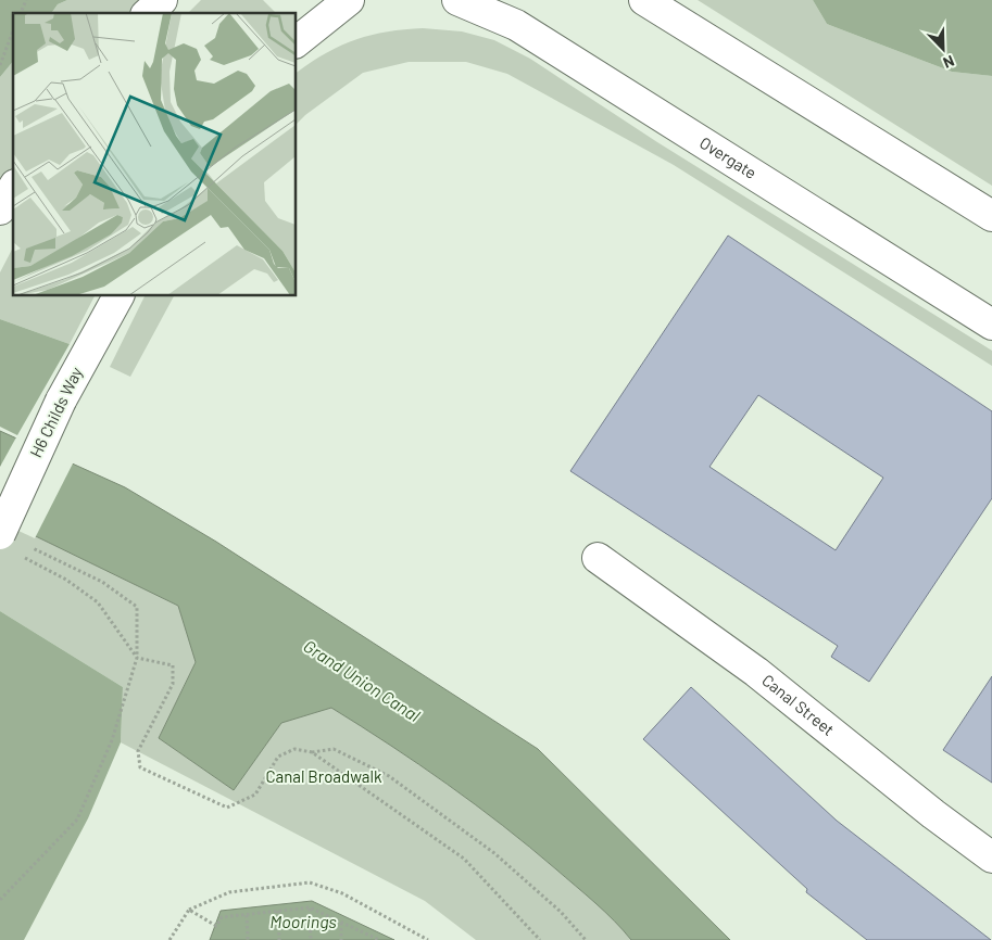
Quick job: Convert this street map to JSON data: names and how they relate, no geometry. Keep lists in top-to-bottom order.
{
  "streets": {
    "street": ["Overgate", "H6 Childs Way", "Canal Street"]
  },
  "water": ["Grand Union Canal", "Moorings"],
  "parks": ["Canal Broadwalk"],
  "north": "bottom right"
}
